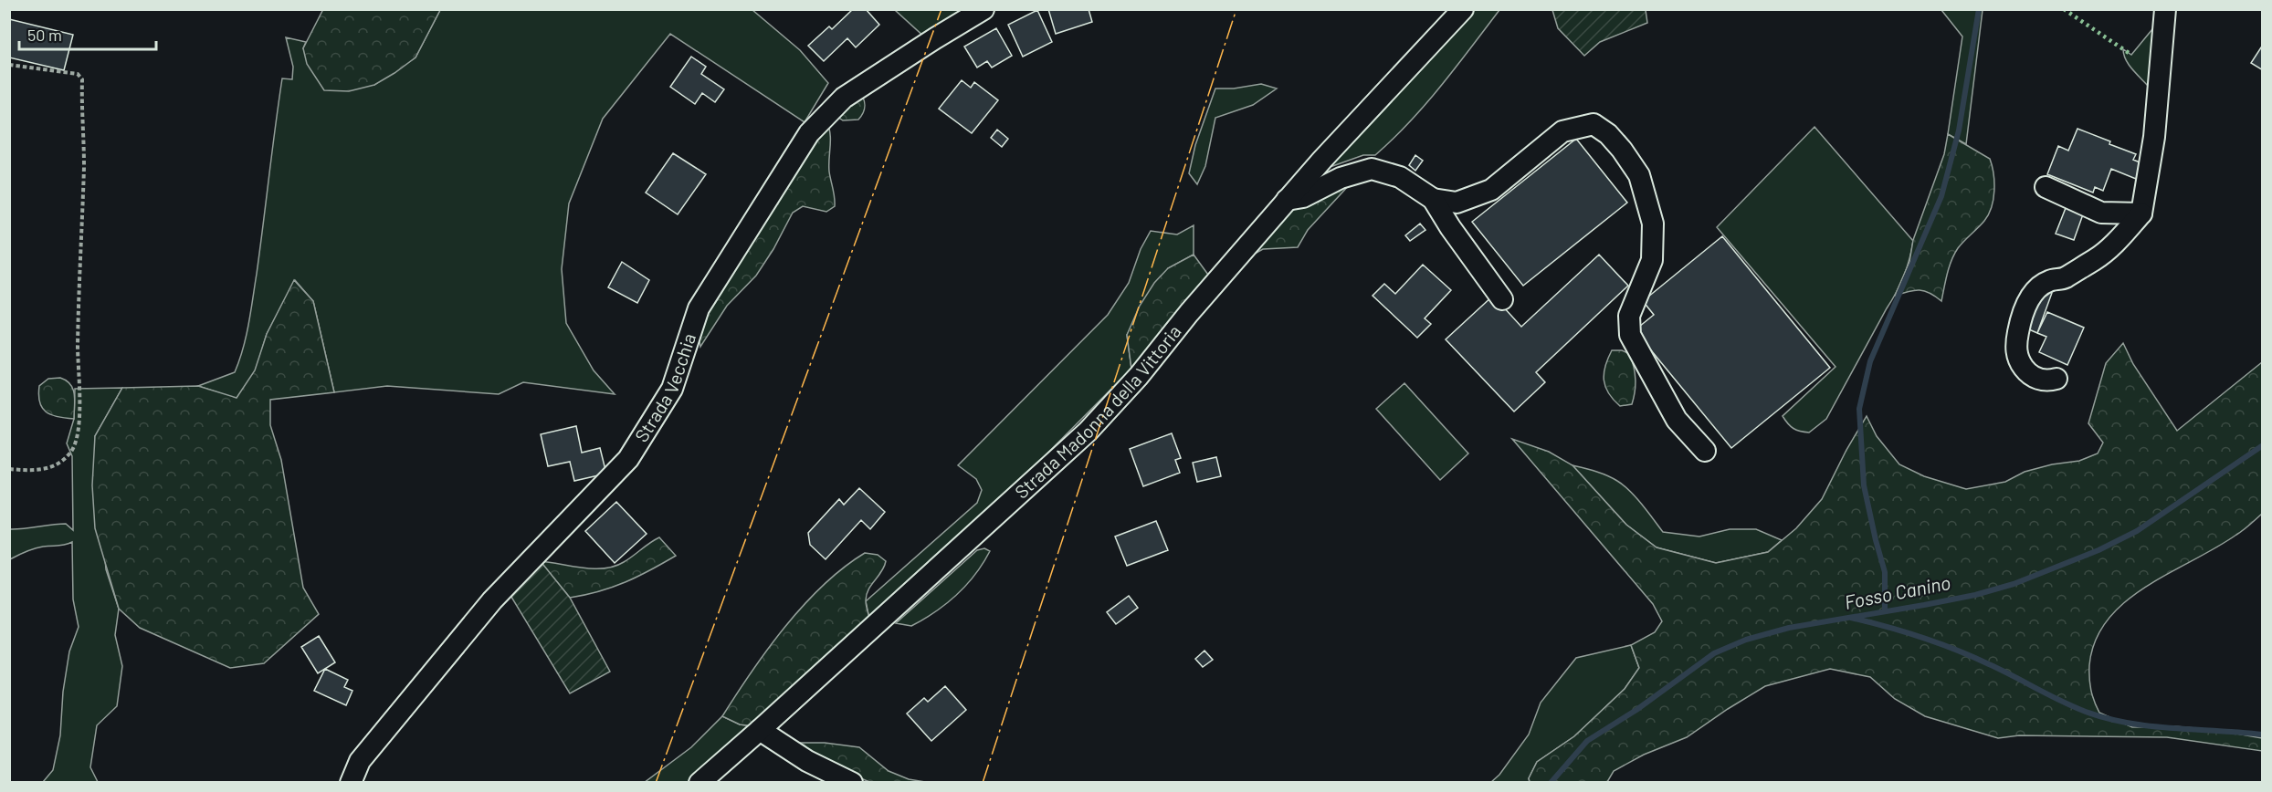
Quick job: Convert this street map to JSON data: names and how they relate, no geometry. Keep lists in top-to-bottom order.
{
  "streets": {
    "street": ["Strada Vecchia", "Strada Madonna della Vittoria"]
  },
  "water": ["Fosso Canino"],
  "scale_bar": "50 m"
}
